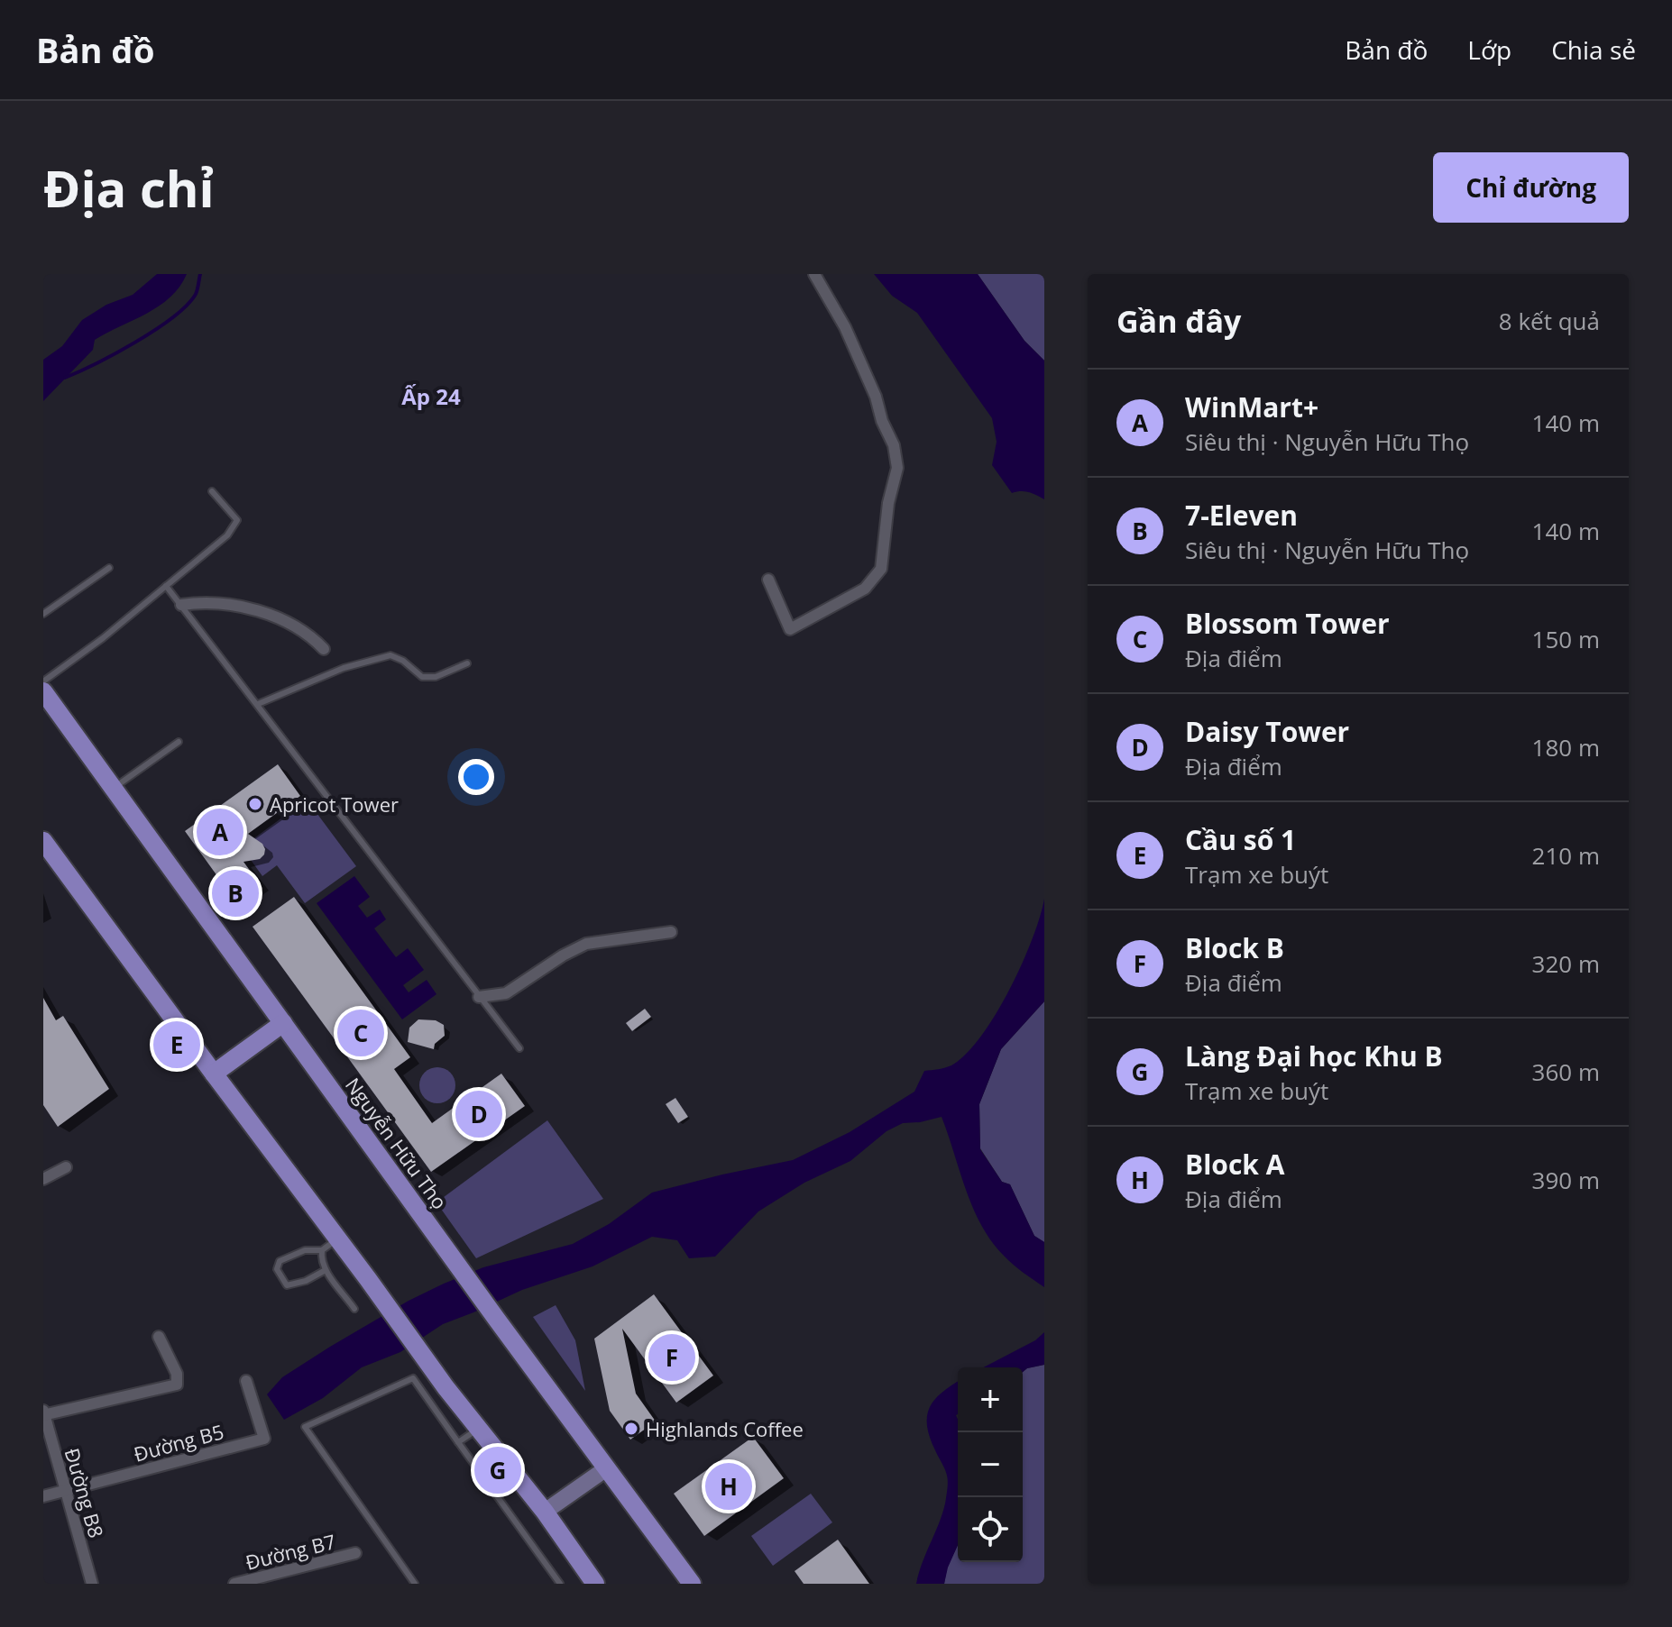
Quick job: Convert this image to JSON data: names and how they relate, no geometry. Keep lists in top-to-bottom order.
{
  "streets": {
    "main road": ["Nguyễn Hữu Thọ"],
    "street": ["Đường B5", "Đường B8", "Đường B7"]
  },
  "crossings": [
    ["Đường B5", "Đường B8"]
  ],
  "districts": ["Ấp 24"],
  "places": ["Apricot Tower", "Highlands Coffee"],
  "page": {
    "header": "Bản đồ",
    "nav": ["Bản đồ", "Lớp", "Chia sẻ"],
    "buttons": "Chỉ đường",
    "title": "Địa chỉ",
    "heading": ["Gần đây", "8 kết quả"],
    "list": [
      {
        "mark": "A",
        "name": "WinMart+",
        "note": "Siêu thị · Nguyễn Hữu Thọ",
        "value": "140 m"
      },
      {
        "mark": "B",
        "name": "7-Eleven",
        "note": "Siêu thị · Nguyễn Hữu Thọ",
        "value": "140 m"
      },
      {
        "mark": "C",
        "name": "Blossom Tower",
        "note": "Địa điểm",
        "value": "150 m"
      },
      {
        "mark": "D",
        "name": "Daisy Tower",
        "note": "Địa điểm",
        "value": "180 m"
      },
      {
        "mark": "E",
        "name": "Cầu số 1",
        "note": "Trạm xe buýt",
        "value": "210 m"
      },
      {
        "mark": "F",
        "name": "Block B",
        "note": "Địa điểm",
        "value": "320 m"
      },
      {
        "mark": "G",
        "name": "Làng Đại học Khu B",
        "note": "Trạm xe buýt",
        "value": "360 m"
      },
      {
        "mark": "H",
        "name": "Block A",
        "note": "Địa điểm",
        "value": "390 m"
      }
    ],
    "pins": [
      "A",
      "B",
      "C",
      "E",
      "D",
      "F",
      "G",
      "H"
    ],
    "map_buttons": ["+", "−"]
  }
}
